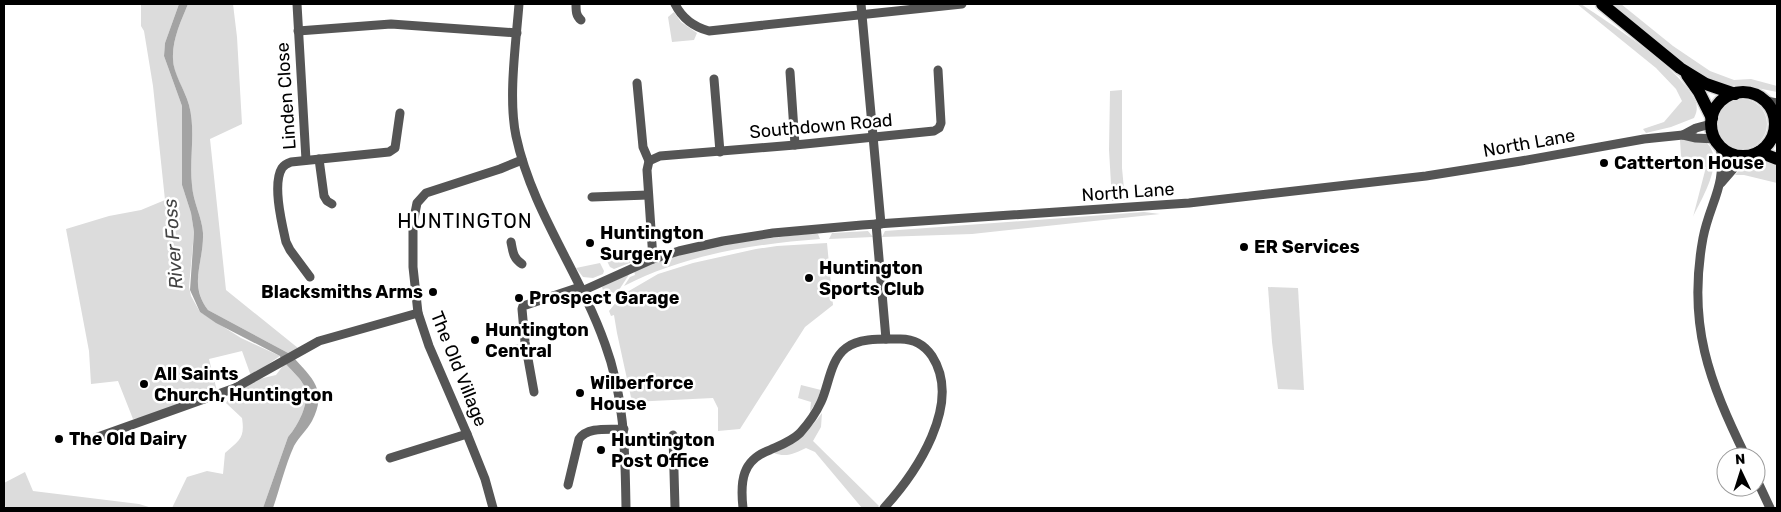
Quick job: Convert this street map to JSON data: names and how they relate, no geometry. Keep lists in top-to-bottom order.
{
  "streets": {
    "street": [
      "Linden Close",
      "Southdown Road",
      "North Lane",
      "The Old Village"
    ]
  },
  "districts": ["HUNTINGTON"],
  "water": ["River Foss"],
  "places": [
    "Catterton House",
    "Huntington Surgery",
    "ER Services",
    "Huntington Sports Club",
    "Blacksmiths Arms",
    "Prospect Garage",
    "Huntington Central",
    "All Saints Church, Huntington",
    "Wilberforce House",
    "The Old Dairy",
    "Huntington Post Office"
  ],
  "north": "top"
}
